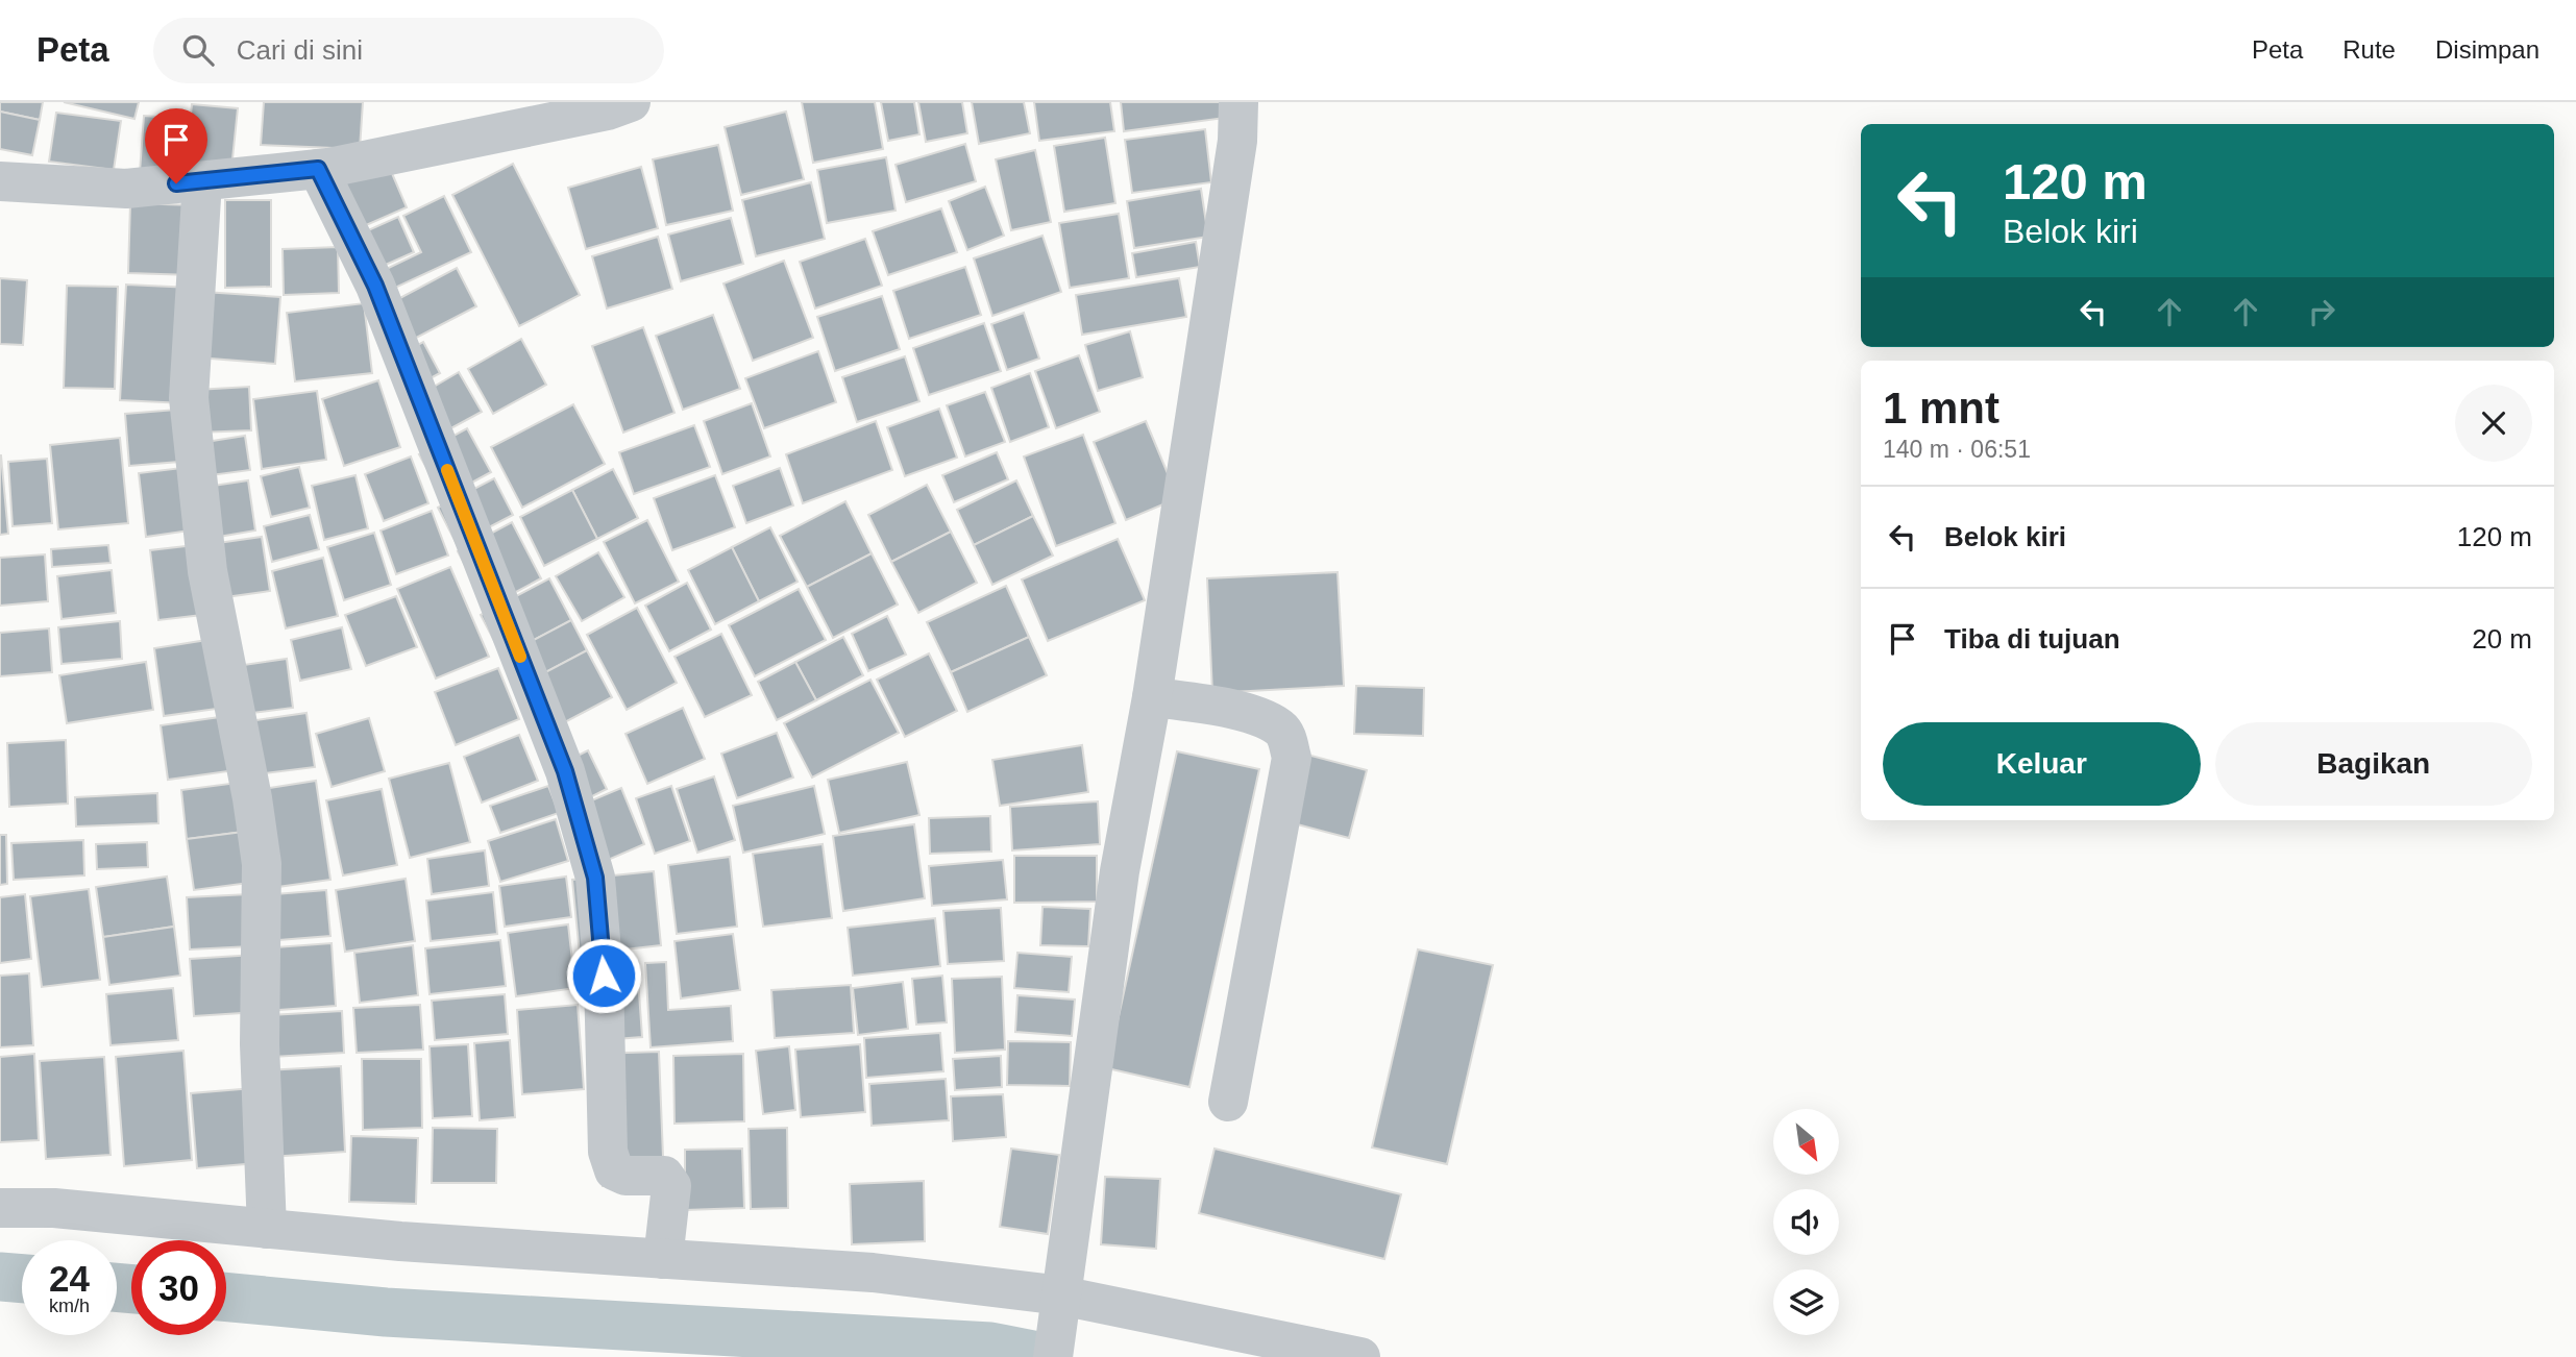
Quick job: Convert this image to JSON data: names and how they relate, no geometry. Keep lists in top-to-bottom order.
{
  "north": "bottom right",
  "page": {
    "header": "Peta",
    "search": "Cari di sini",
    "nav": ["Peta", "Rute", "Disimpan"],
    "turn": ["120 m", "Belok kiri"],
    "heading": ["1 mnt", "140 m · 06:51"],
    "list": [
      {
        "name": "Belok kiri",
        "value": "120 m"
      },
      {
        "name": "Tiba di tujuan",
        "value": "20 m"
      }
    ],
    "buttons": ["Keluar", "Bagikan"],
    "speed": "24 km/h",
    "limit": "30"
  }
}
